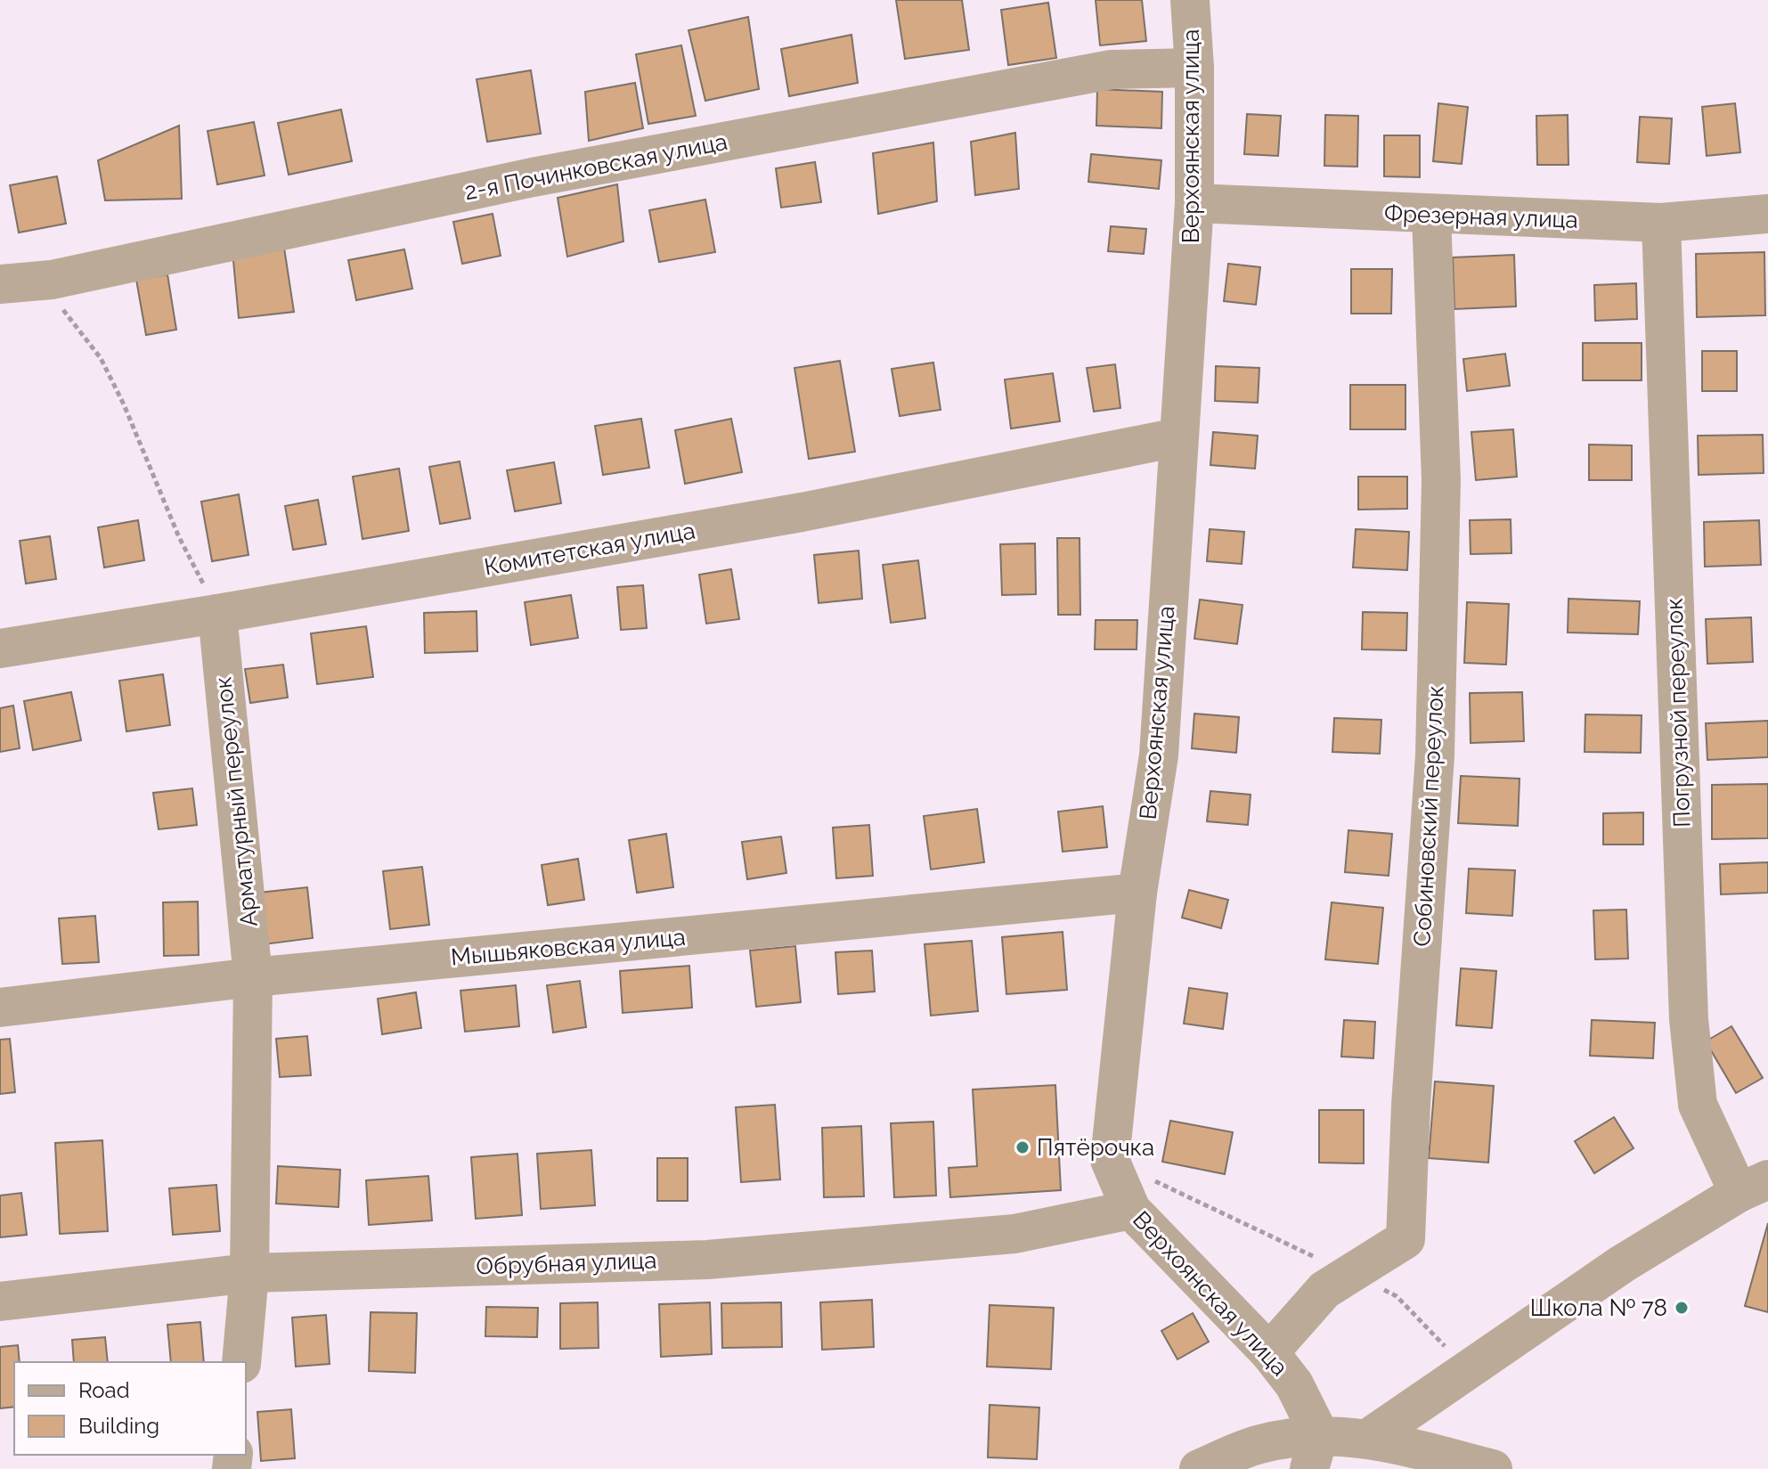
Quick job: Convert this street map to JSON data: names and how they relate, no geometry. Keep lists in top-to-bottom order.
{
  "streets": {
    "street": [
      "Верхоянская улица",
      "2-я Починковская улица",
      "Фрезерная улица",
      "Комитетская улица",
      "Погрузной переулок",
      "Арматурный переулок",
      "Собиновский переулок",
      "Мышьяковская улица",
      "Обрубная улица"
    ]
  },
  "crossings": [
    ["Верхоянская улица", "2-я Починковская улица"],
    ["Верхоянская улица", "Фрезерная улица"],
    ["Верхоянская улица", "Комитетская улица"],
    ["Верхоянская улица", "Собиновский переулок"],
    ["Верхоянская улица", "Мышьяковская улица"],
    ["Верхоянская улица", "Обрубная улица"],
    ["Фрезерная улица", "Погрузной переулок"],
    ["Фрезерная улица", "Собиновский переулок"],
    ["Комитетская улица", "Арматурный переулок"],
    ["Арматурный переулок", "Мышьяковская улица"],
    ["Арматурный переулок", "Обрубная улица"]
  ],
  "places": ["Пятёрочка", "Школа № 78"],
  "legend": ["Road", "Building"]
}
